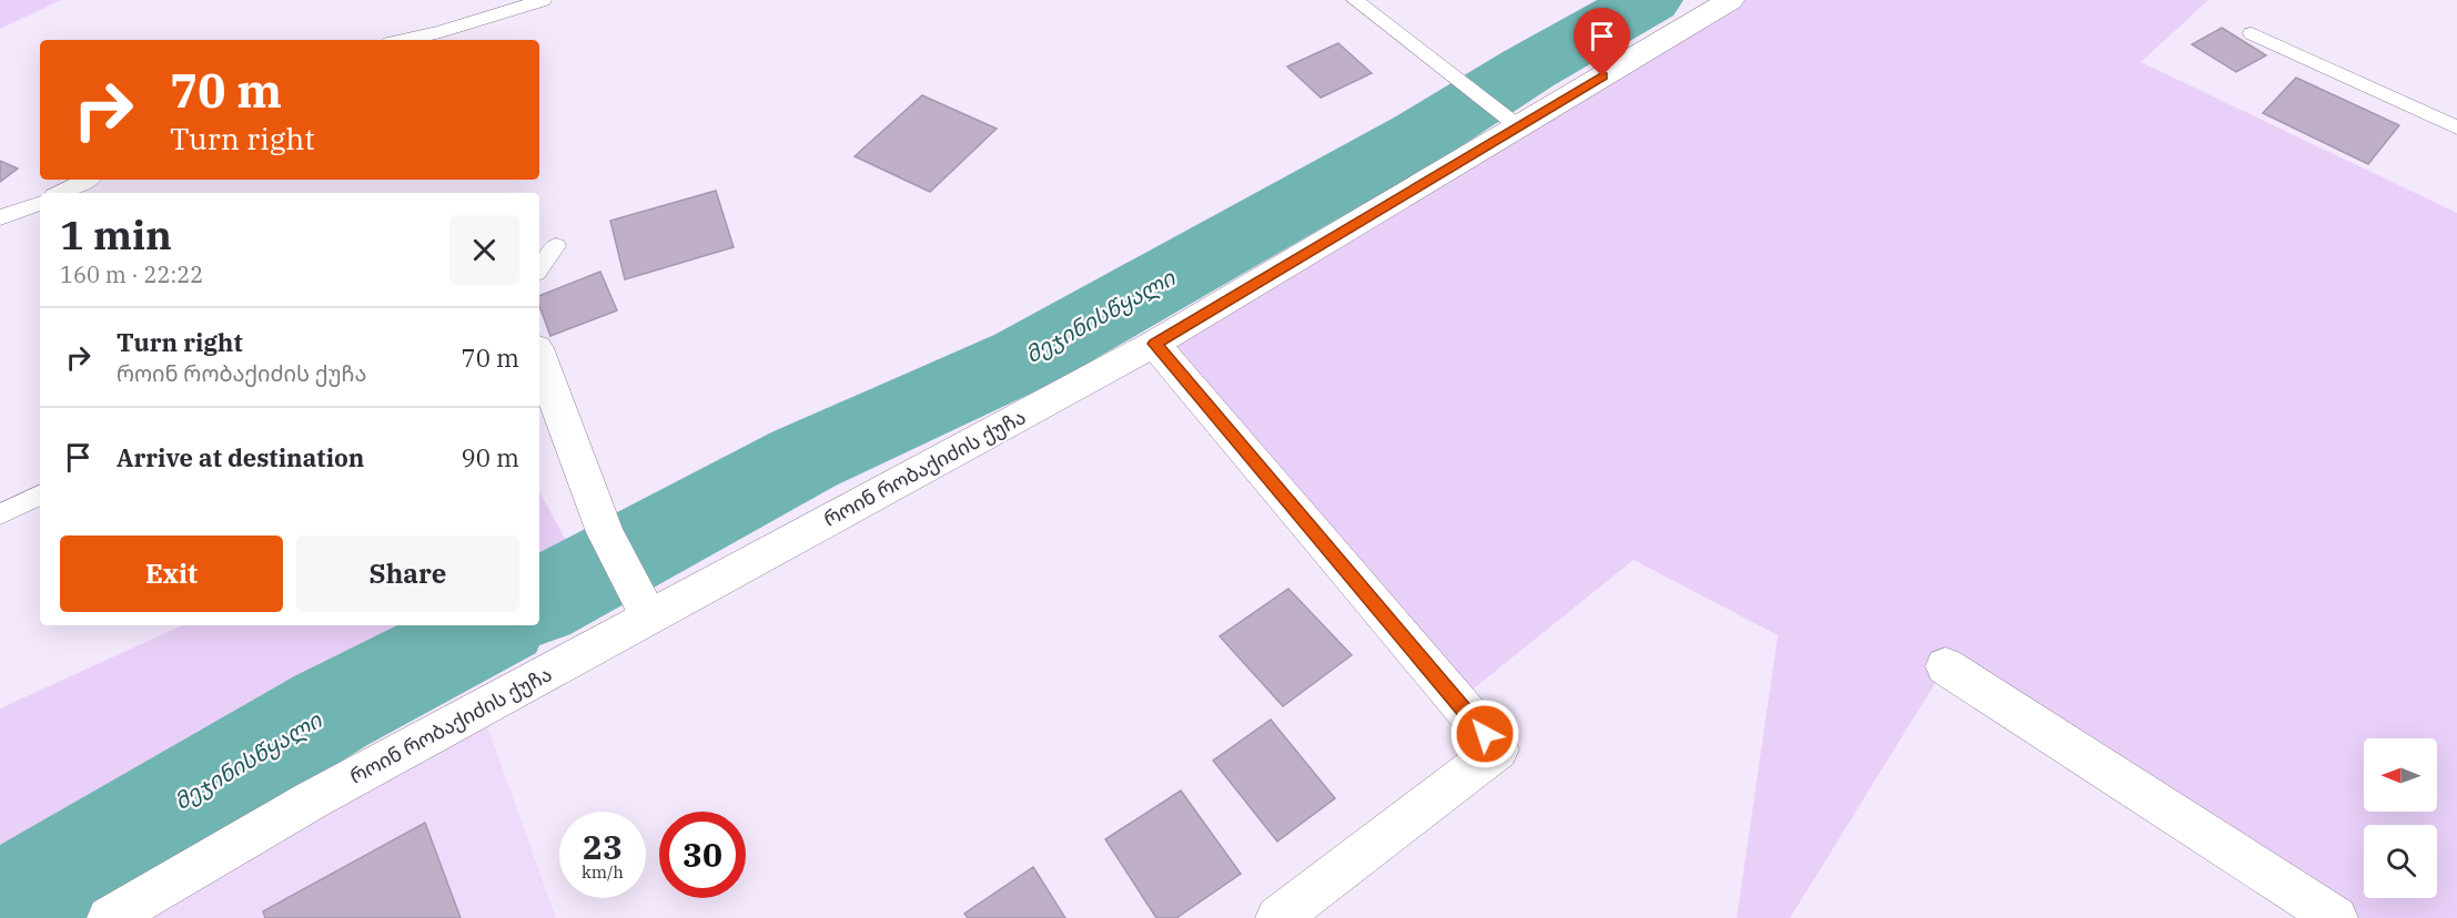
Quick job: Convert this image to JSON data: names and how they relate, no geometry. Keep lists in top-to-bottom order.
{
  "streets": {
    "street": ["როინ რობაქიძის ქუჩა"]
  },
  "water": ["მეჯინისწყალი"],
  "north": "left",
  "page": {
    "turn": ["70 m", "Turn right"],
    "heading": ["1 min", "160 m · 22:22"],
    "list": [
      {
        "name": "Turn right",
        "note": "როინ რობაქიძის ქუჩა",
        "value": "70 m"
      },
      {
        "name": "Arrive at destination",
        "value": "90 m"
      }
    ],
    "buttons": ["Exit", "Share"],
    "speed": "23 km/h",
    "limit": "30"
  }
}
